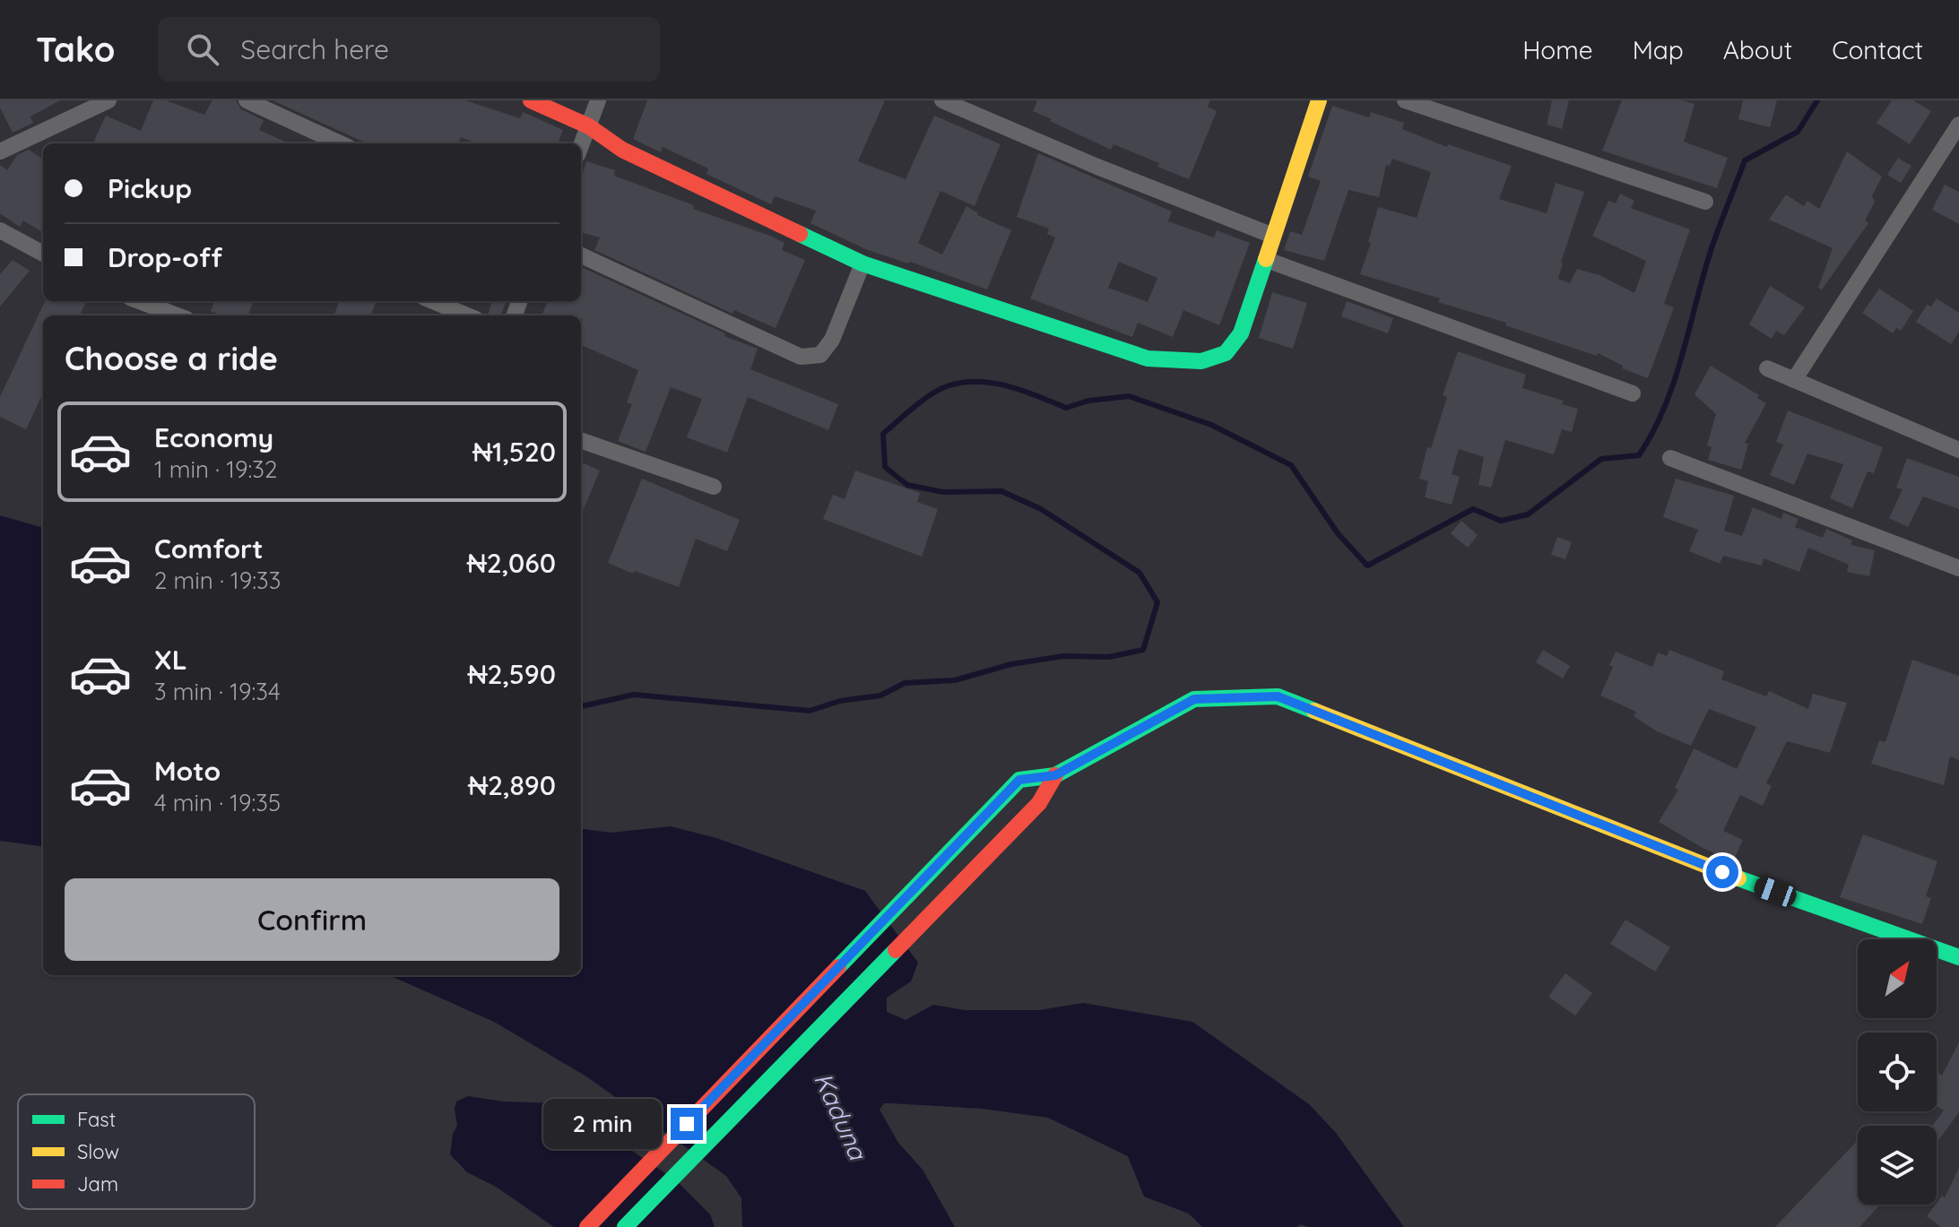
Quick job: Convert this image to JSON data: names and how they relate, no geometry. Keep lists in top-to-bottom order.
{
  "water": ["Kaduna"],
  "legend": ["Fast", "Slow", "Jam"],
  "north": "top right",
  "page": {
    "header": "Tako",
    "search": "Search here",
    "nav": [
      "Home",
      "Map",
      "About",
      "Contact"
    ],
    "banner": ["Pickup", "Drop-off"],
    "heading": "Choose a ride",
    "list": [
      {
        "name": "Economy",
        "note": "1 min · 19:32",
        "value": "₦1,520"
      },
      {
        "name": "Comfort",
        "note": "2 min · 19:33",
        "value": "₦2,060"
      },
      {
        "name": "XL",
        "note": "3 min · 19:34",
        "value": "₦2,590"
      },
      {
        "name": "Moto",
        "note": "4 min · 19:35",
        "value": "₦2,890"
      }
    ],
    "buttons": "Confirm",
    "bubble": "2 min"
  }
}
